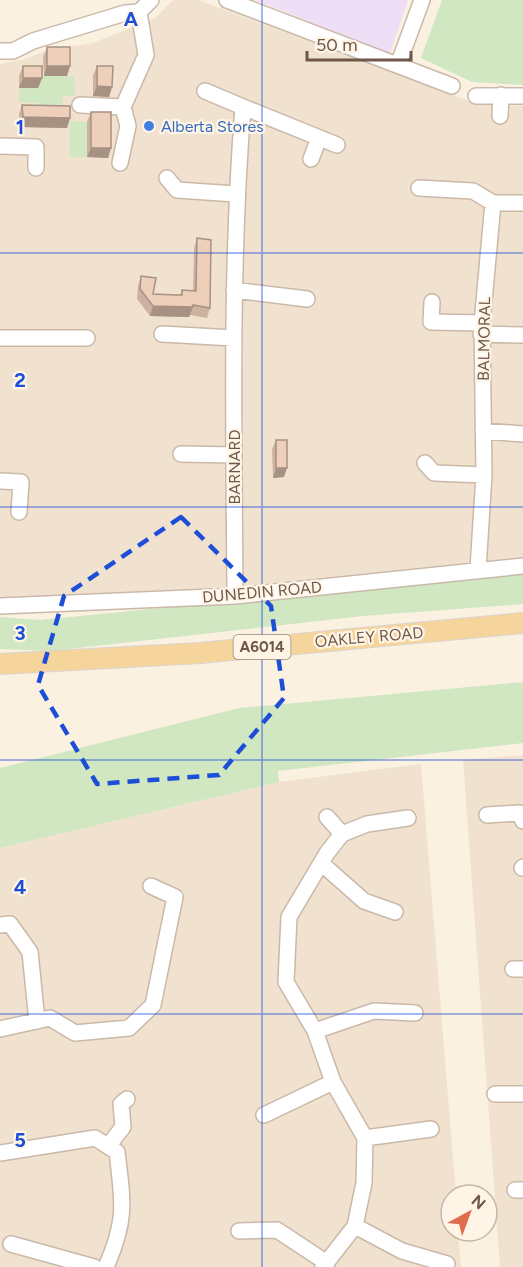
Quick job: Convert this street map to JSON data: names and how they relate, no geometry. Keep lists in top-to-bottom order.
{
  "streets": {
    "main road": ["OAKLEY ROAD", "A6014"],
    "street": ["BALMORAL", "BARNARD", "DUNEDIN ROAD"]
  },
  "crossings": [
    ["BALMORAL", "DUNEDIN ROAD"],
    ["BARNARD", "DUNEDIN ROAD"]
  ],
  "places": ["Alberta Stores"],
  "scale_bar": "50 m",
  "north": "top right",
  "grid": {
    "columns": ["A"],
    "rows": [
      "1",
      "2",
      "3",
      "4",
      "5"
    ]
  }
}
